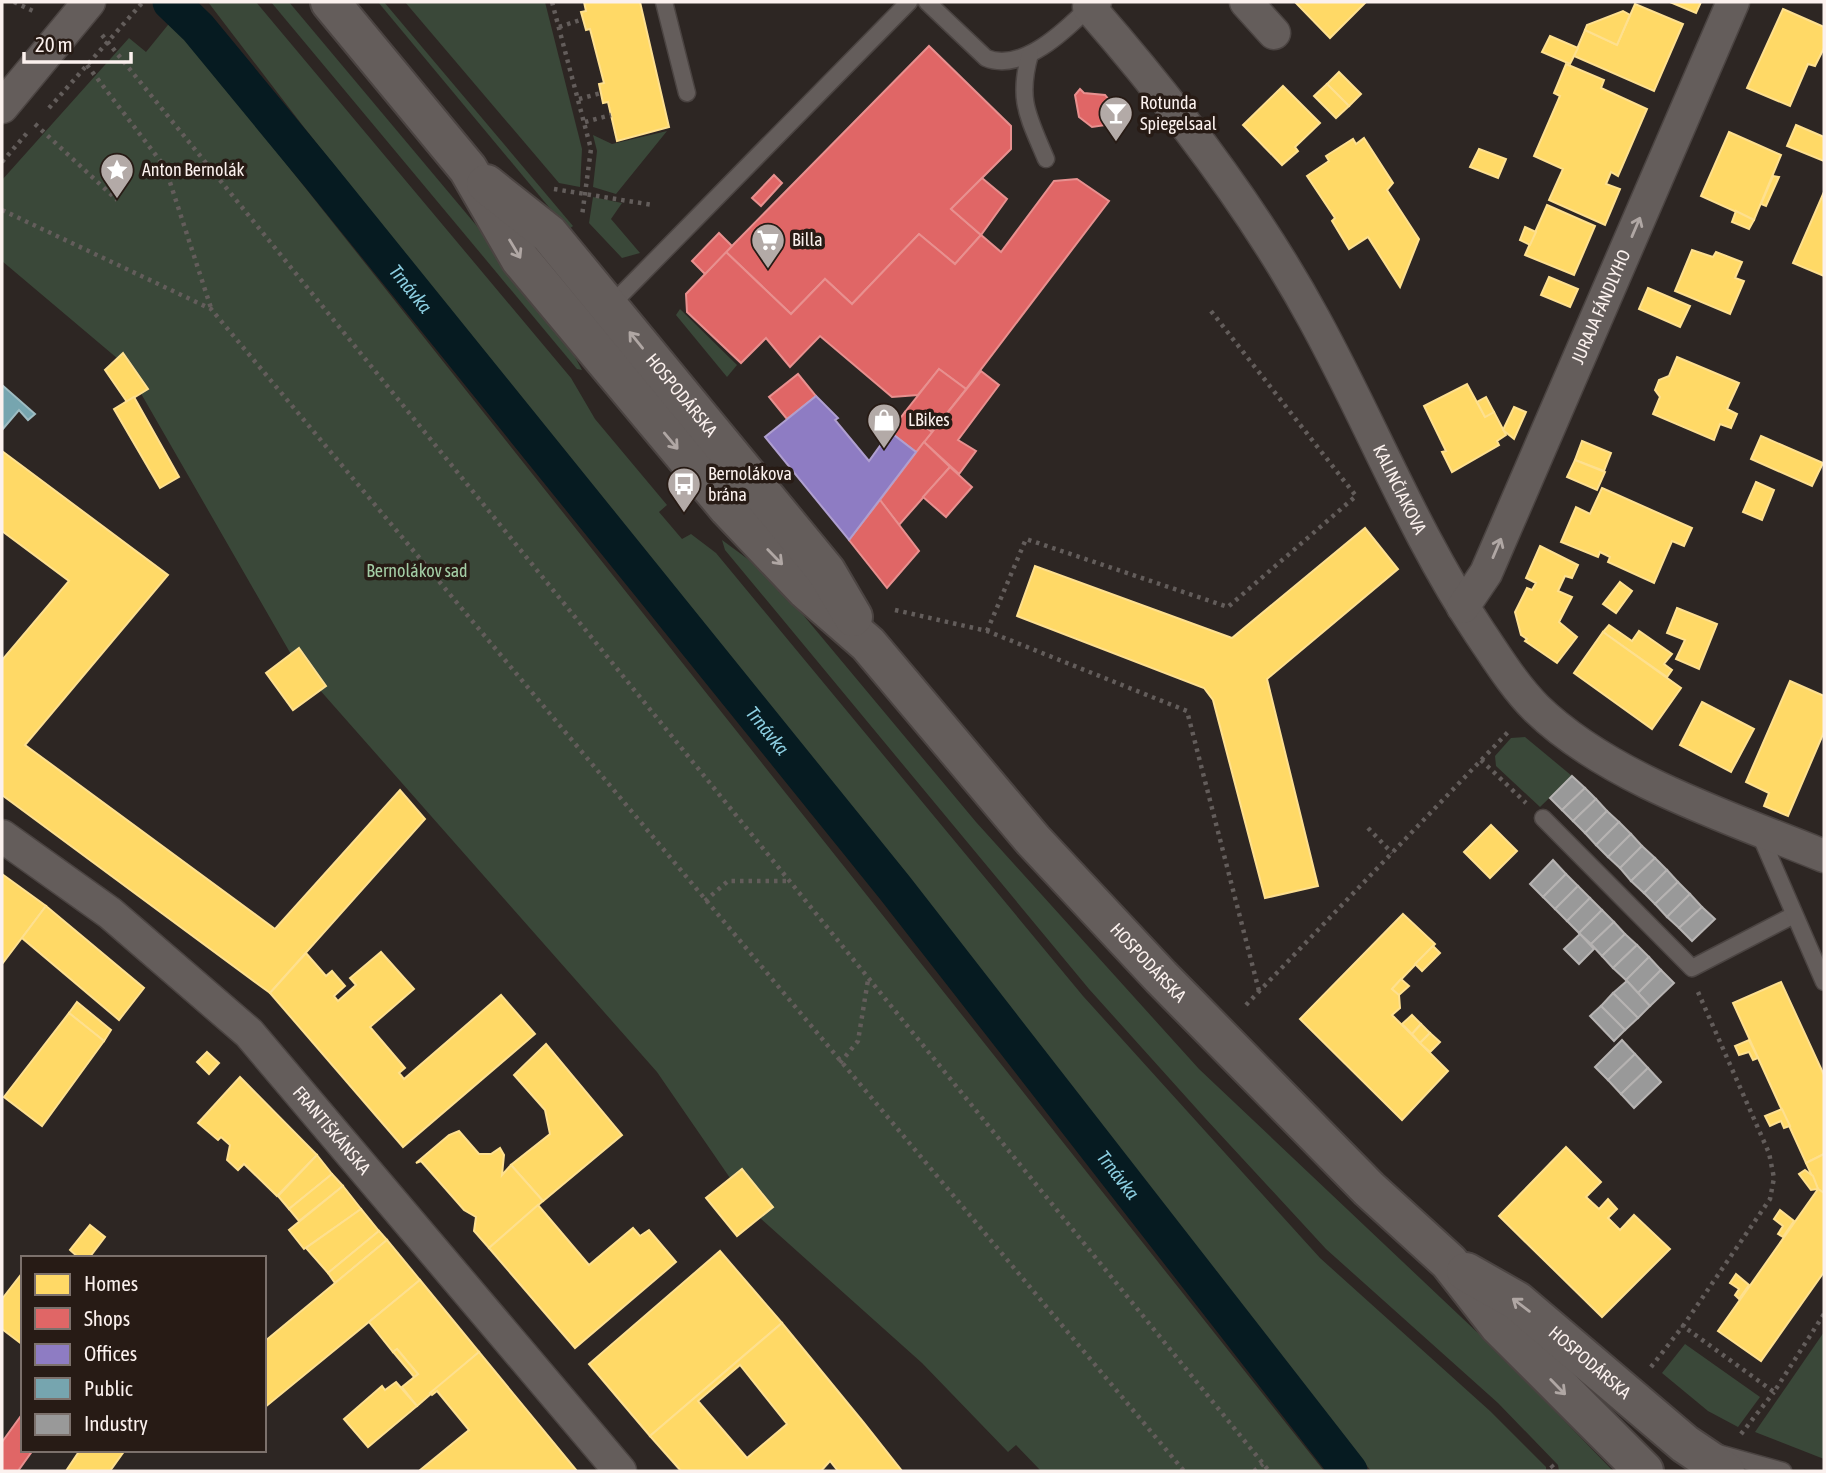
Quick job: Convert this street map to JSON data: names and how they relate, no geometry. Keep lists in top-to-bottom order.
{
  "streets": {
    "street": [
      "JURAJA FÁNDLYHO",
      "HOSPODÁRSKA",
      "KALINČIAKOVA",
      "FRANTIŠKÁNSKA"
    ]
  },
  "crossings": [
    ["JURAJA FÁNDLYHO", "KALINČIAKOVA"]
  ],
  "one_way": ["JURAJA FÁNDLYHO"],
  "water": ["Trnávka"],
  "parks": ["Bernolákov sad"],
  "places": {
    "bar": ["Rotunda Spiegelsaal"],
    "place": ["Anton Bernolák"],
    "supermarket": ["Billa"],
    "shop": ["LBikes"],
    "bus stop": ["Bernolákova brána"]
  },
  "legend": [
    "Homes",
    "Shops",
    "Offices",
    "Public",
    "Industry"
  ],
  "scale_bar": "20 m"
}
